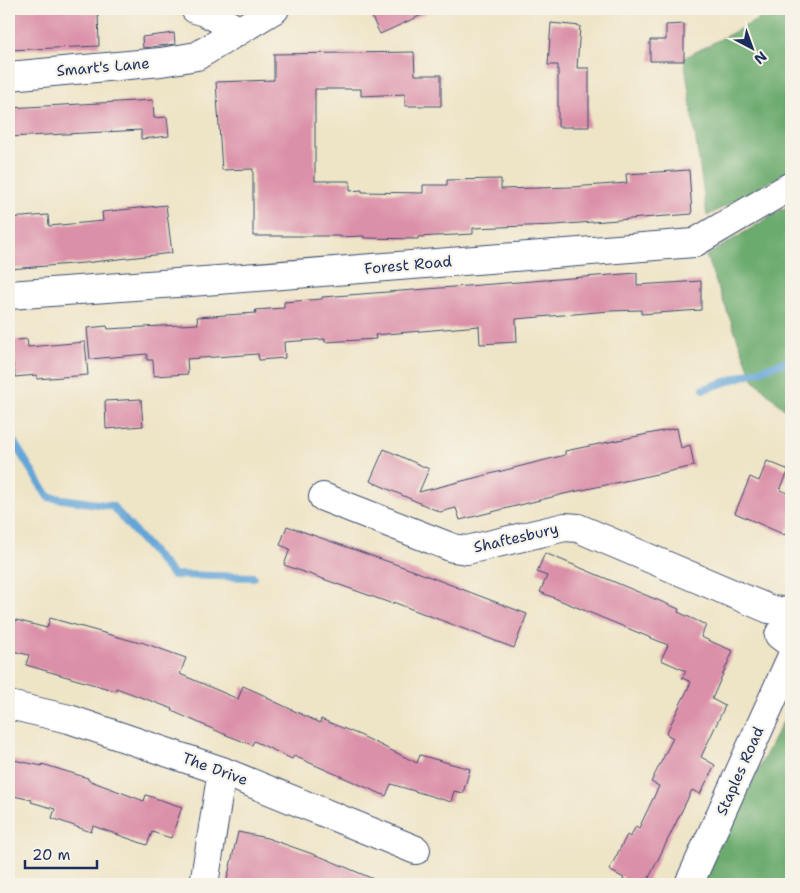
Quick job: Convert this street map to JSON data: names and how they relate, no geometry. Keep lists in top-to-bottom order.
{
  "streets": {
    "street": [
      "Smart's Lane",
      "Forest Road",
      "Shaftesbury",
      "The Drive",
      "Staples Road"
    ]
  },
  "crossings": [
    ["Shaftesbury", "Staples Road"]
  ],
  "scale_bar": "20 m",
  "north": "bottom right"
}
